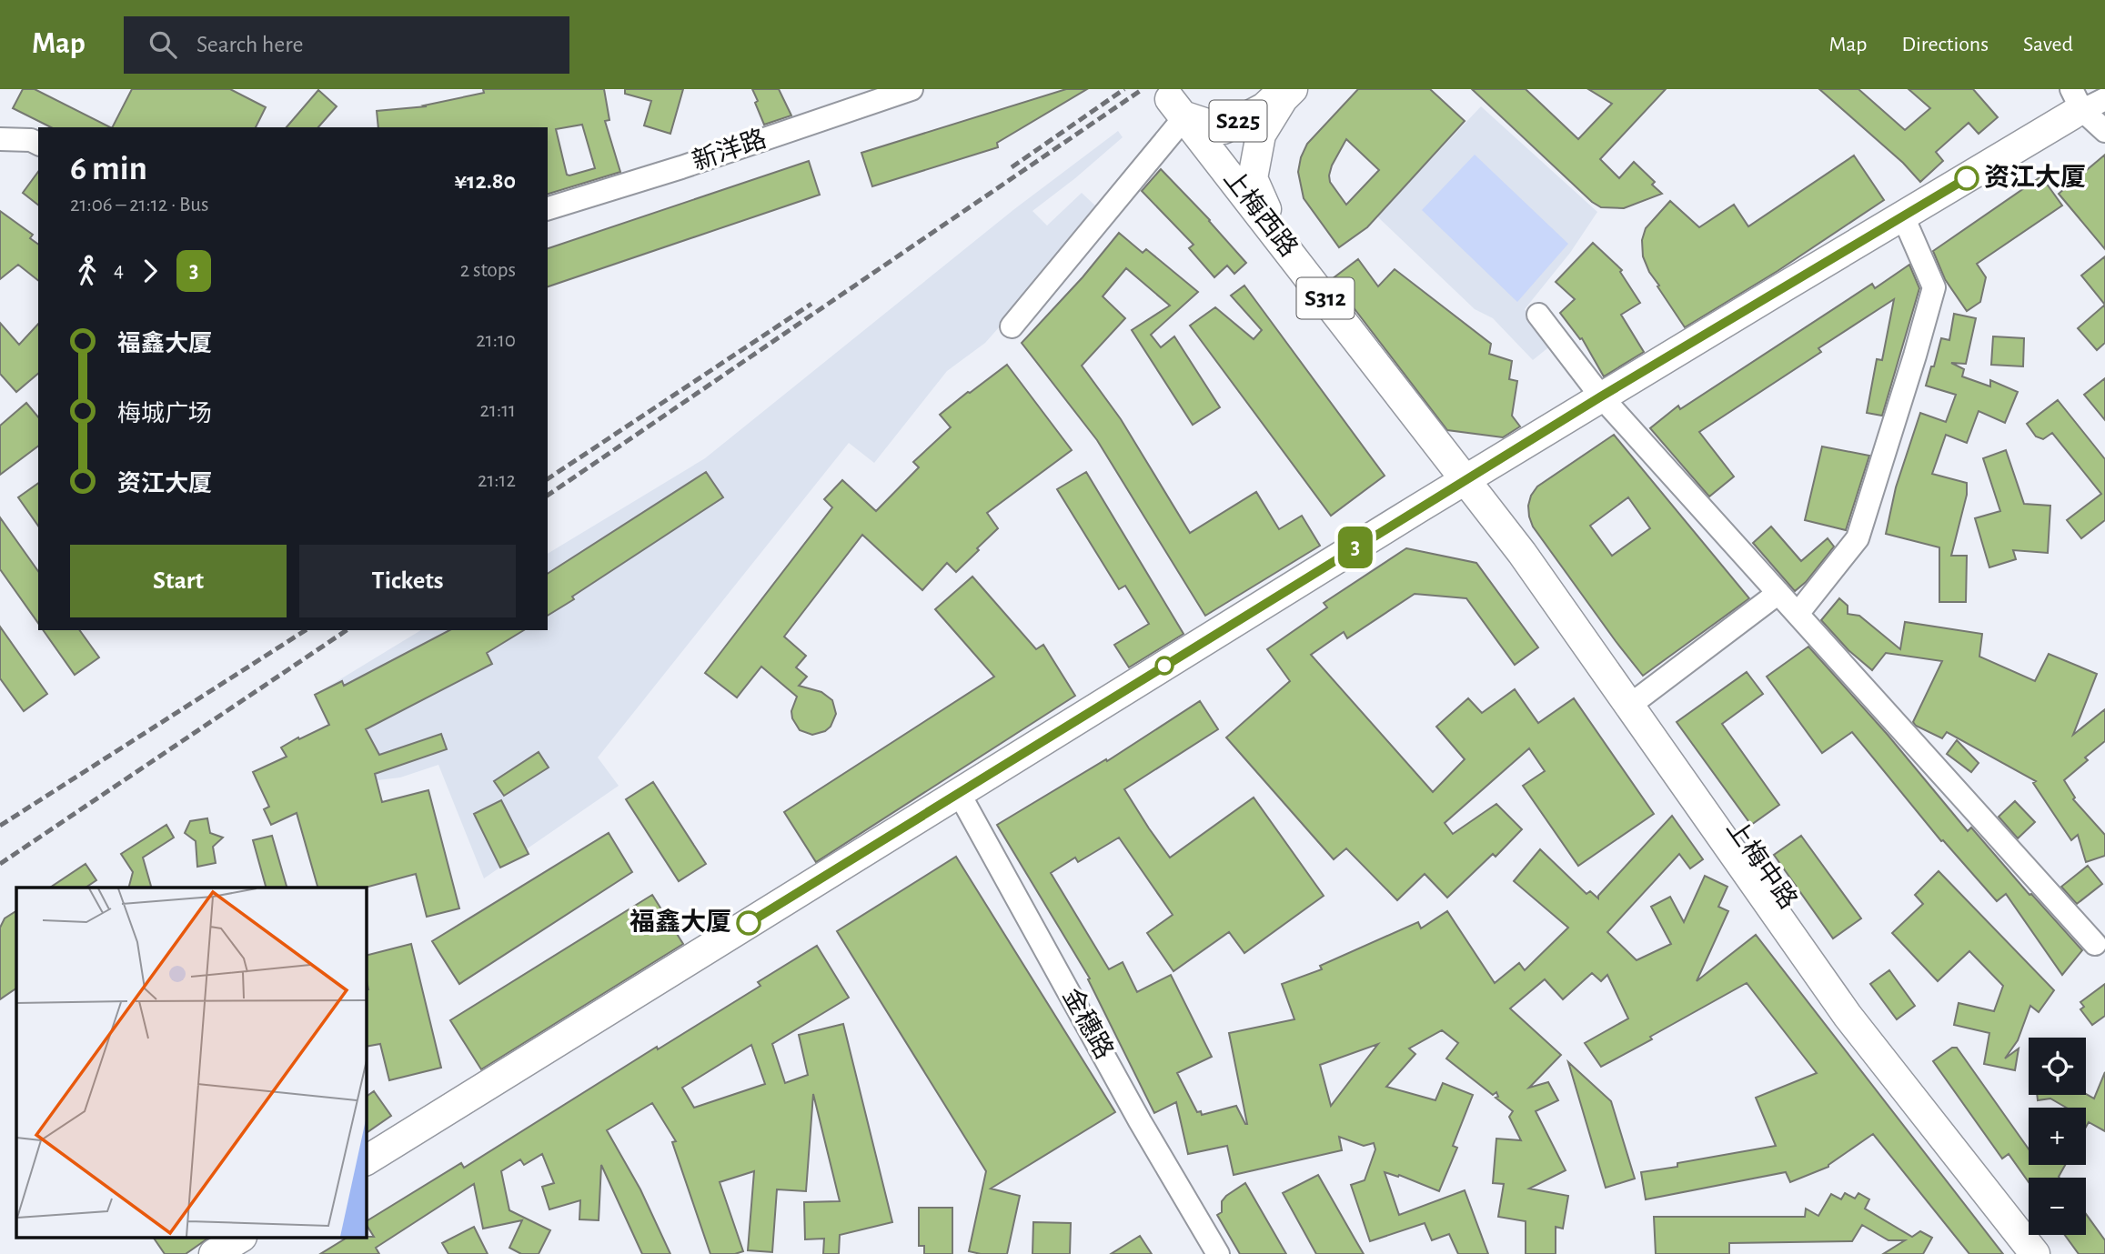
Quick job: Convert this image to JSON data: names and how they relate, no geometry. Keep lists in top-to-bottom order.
{
  "streets": {
    "main road": [
      "S225",
      "上梅西路",
      "S312",
      "上梅中路"
    ],
    "street": ["新洋路", "金穗路"]
  },
  "crossings": [
    ["S225", "上梅西路"],
    ["上梅西路", "上梅中路"]
  ],
  "places": ["资江大厦", "福鑫大厦"],
  "lines": ["bus line 3"],
  "page": {
    "header": "Map",
    "search": "Search here",
    "nav": ["Map", "Directions", "Saved"],
    "on_map": "3",
    "heading": ["6 min", "21:06 – 21:12 · Bus", "¥12.80"],
    "legs": ["4", "3", "2 stops"],
    "list": [
      {
        "name": "福鑫大厦",
        "value": "21:10"
      },
      {
        "name": "梅城广场",
        "value": "21:11"
      },
      {
        "name": "资江大厦",
        "value": "21:12"
      }
    ],
    "buttons": ["Start", "Tickets"],
    "map_buttons": ["+", "−"]
  }
}
